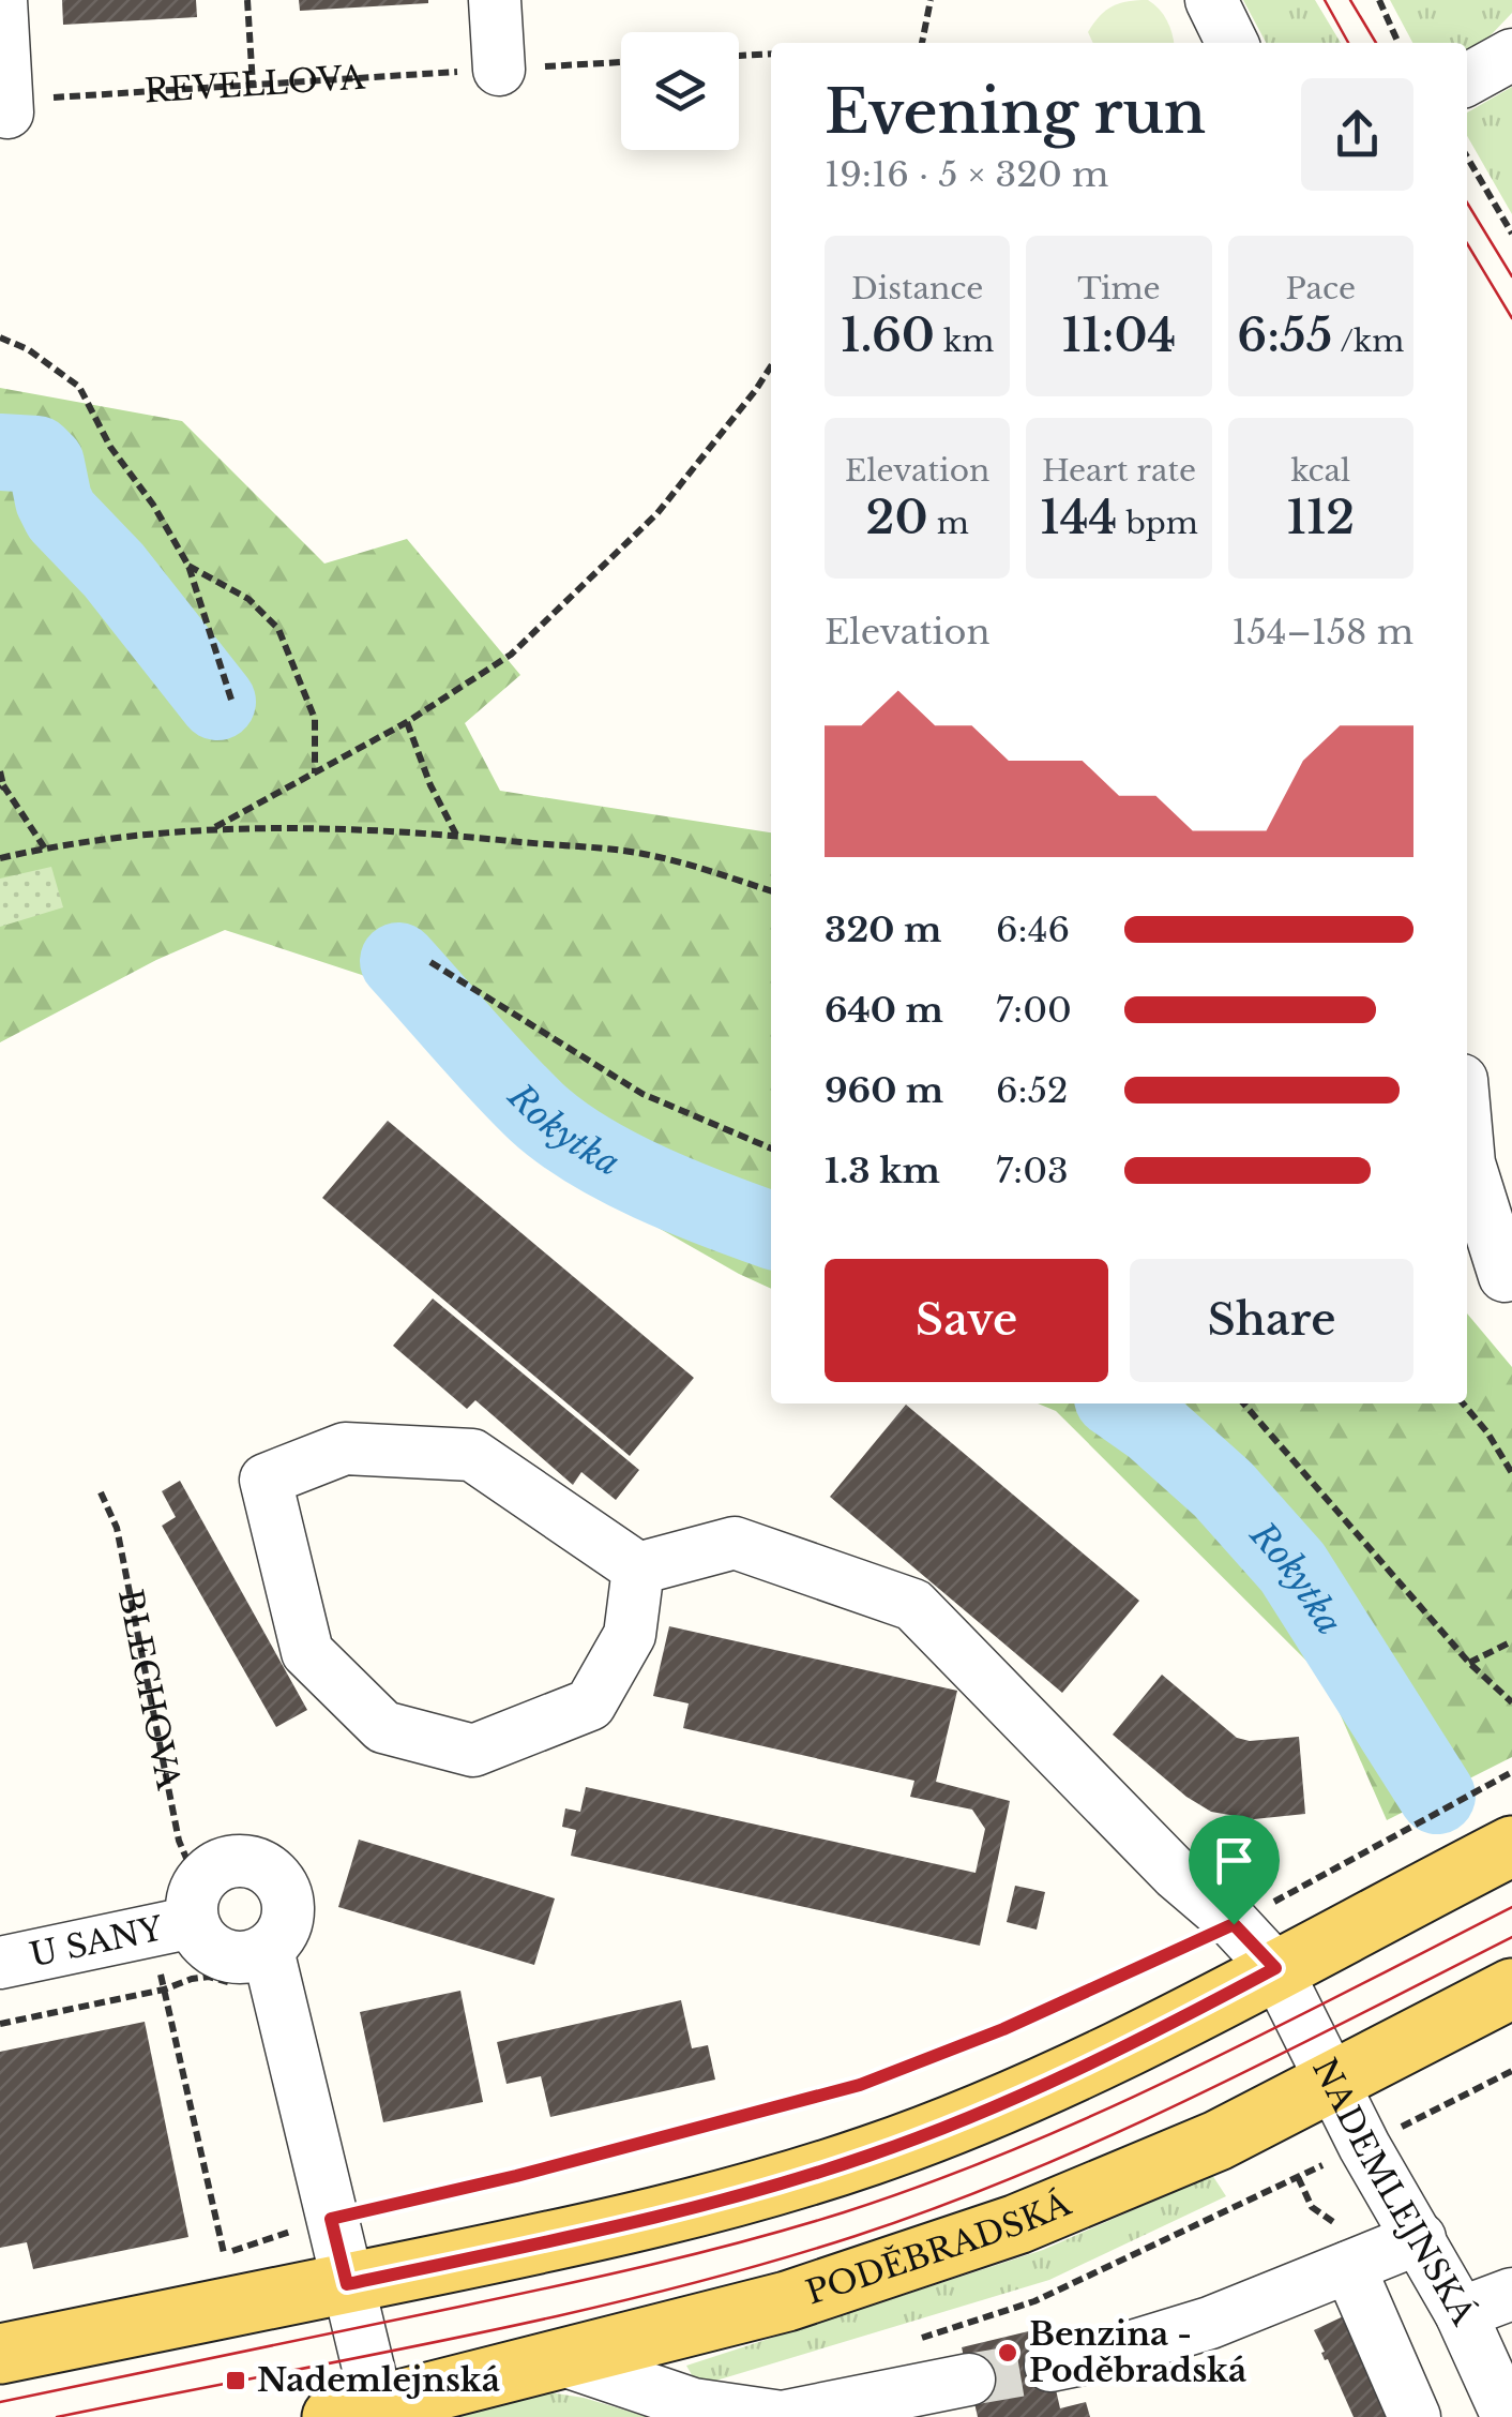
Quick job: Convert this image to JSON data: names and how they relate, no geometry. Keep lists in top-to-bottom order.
{
  "streets": {
    "main road": ["PODĚBRADSKÁ"],
    "street": ["U SANY", "NADEMLEJNSKÁ"],
    "path": ["REVELLOVA", "BLECHOVA"]
  },
  "crossings": [
    ["BLECHOVA", "U SANY"],
    ["NADEMLEJNSKÁ", "PODĚBRADSKÁ"]
  ],
  "water": ["Rokytka"],
  "places": {
    "other": ["Benzina - Poděbradská"],
    "transit": ["Nademlejnská"]
  },
  "page": {
    "heading": ["Evening run", "19:16 · 5 × 320 m"],
    "stats": [
      ["Distance", "1.60 km"],
      ["Time", "11:04"],
      ["Pace", "6:55 /km"],
      ["Elevation", "20 m"],
      ["Heart rate", "144 bpm"],
      ["kcal", "112"]
    ],
    "chart": ["Elevation", "154–158 m"],
    "list": [
      {
        "name": "320 m",
        "note": "6:46"
      },
      {
        "name": "640 m",
        "note": "7:00"
      },
      {
        "name": "960 m",
        "note": "6:52"
      },
      {
        "name": "1.3 km",
        "note": "7:03"
      }
    ],
    "buttons": ["Save", "Share"]
  }
}
